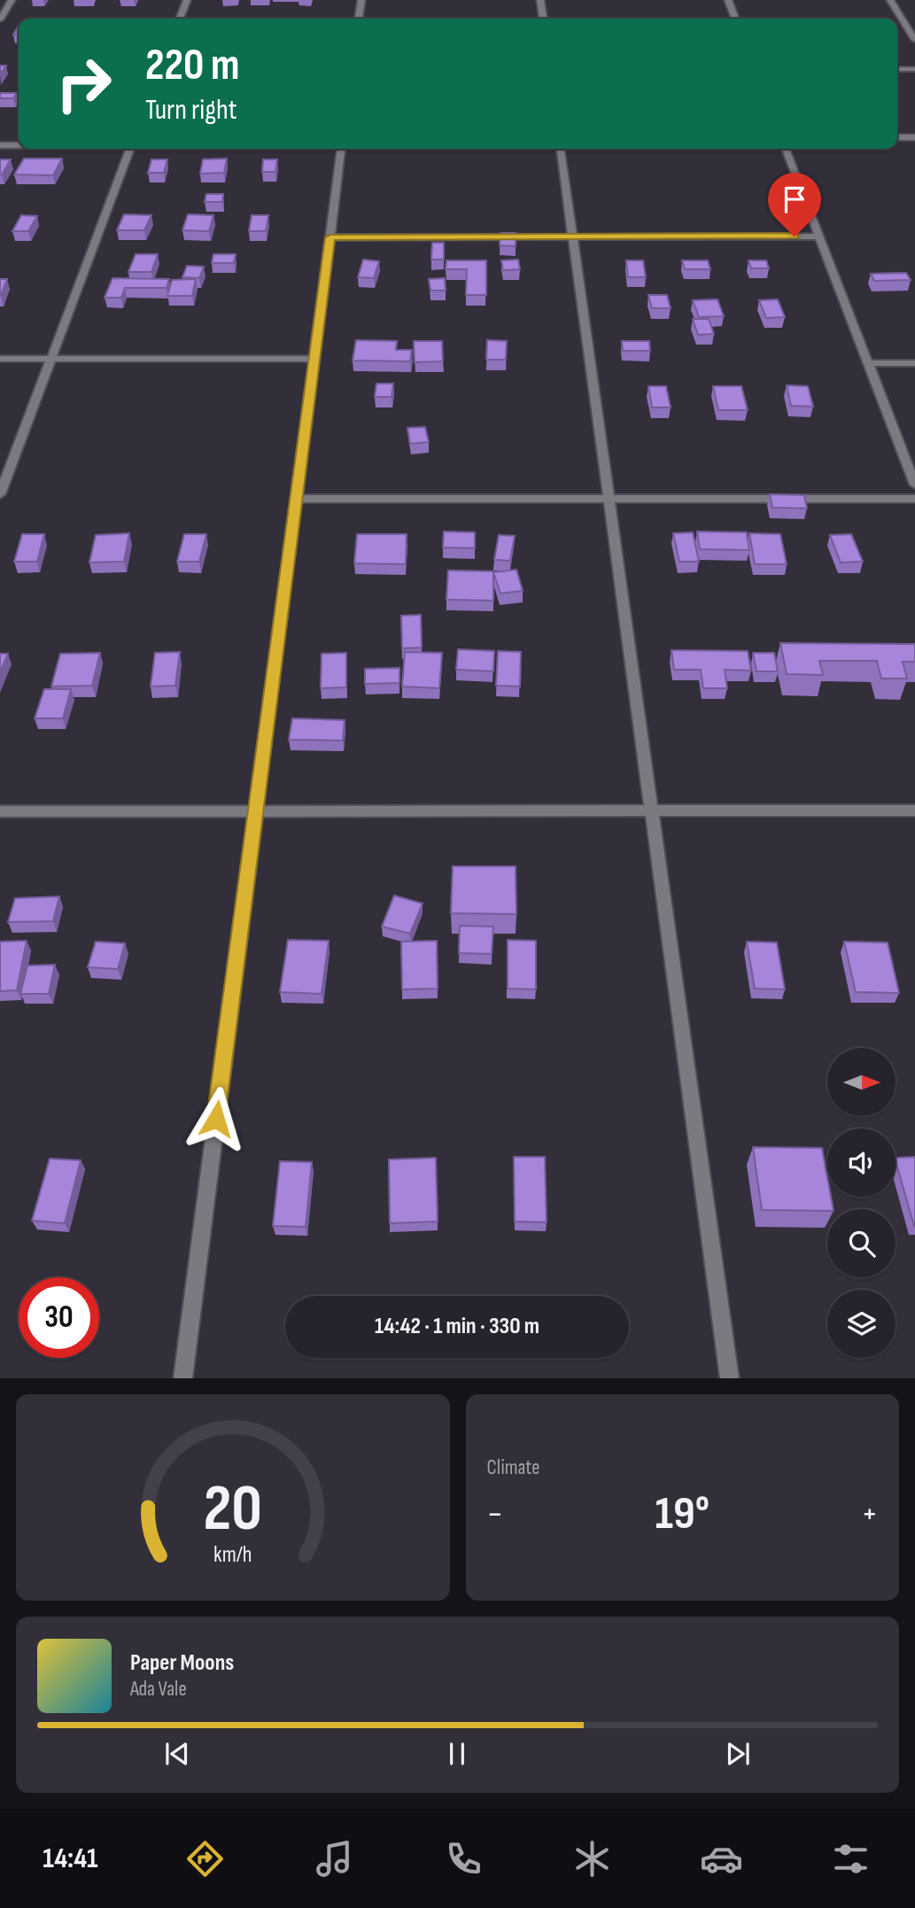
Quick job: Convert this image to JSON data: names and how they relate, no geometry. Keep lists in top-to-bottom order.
{
  "north": "right",
  "page": {
    "turn": ["220 m", "Turn right"],
    "limit": "30",
    "trip": "14:42 · 1 min · 330 m",
    "tile": "Climate",
    "heat": ["−", "19°", "+"],
    "song": ["Paper Moons", "Ada Vale"],
    "tabs": "14:41",
    "gauge": ["20", "km/h"]
  }
}
